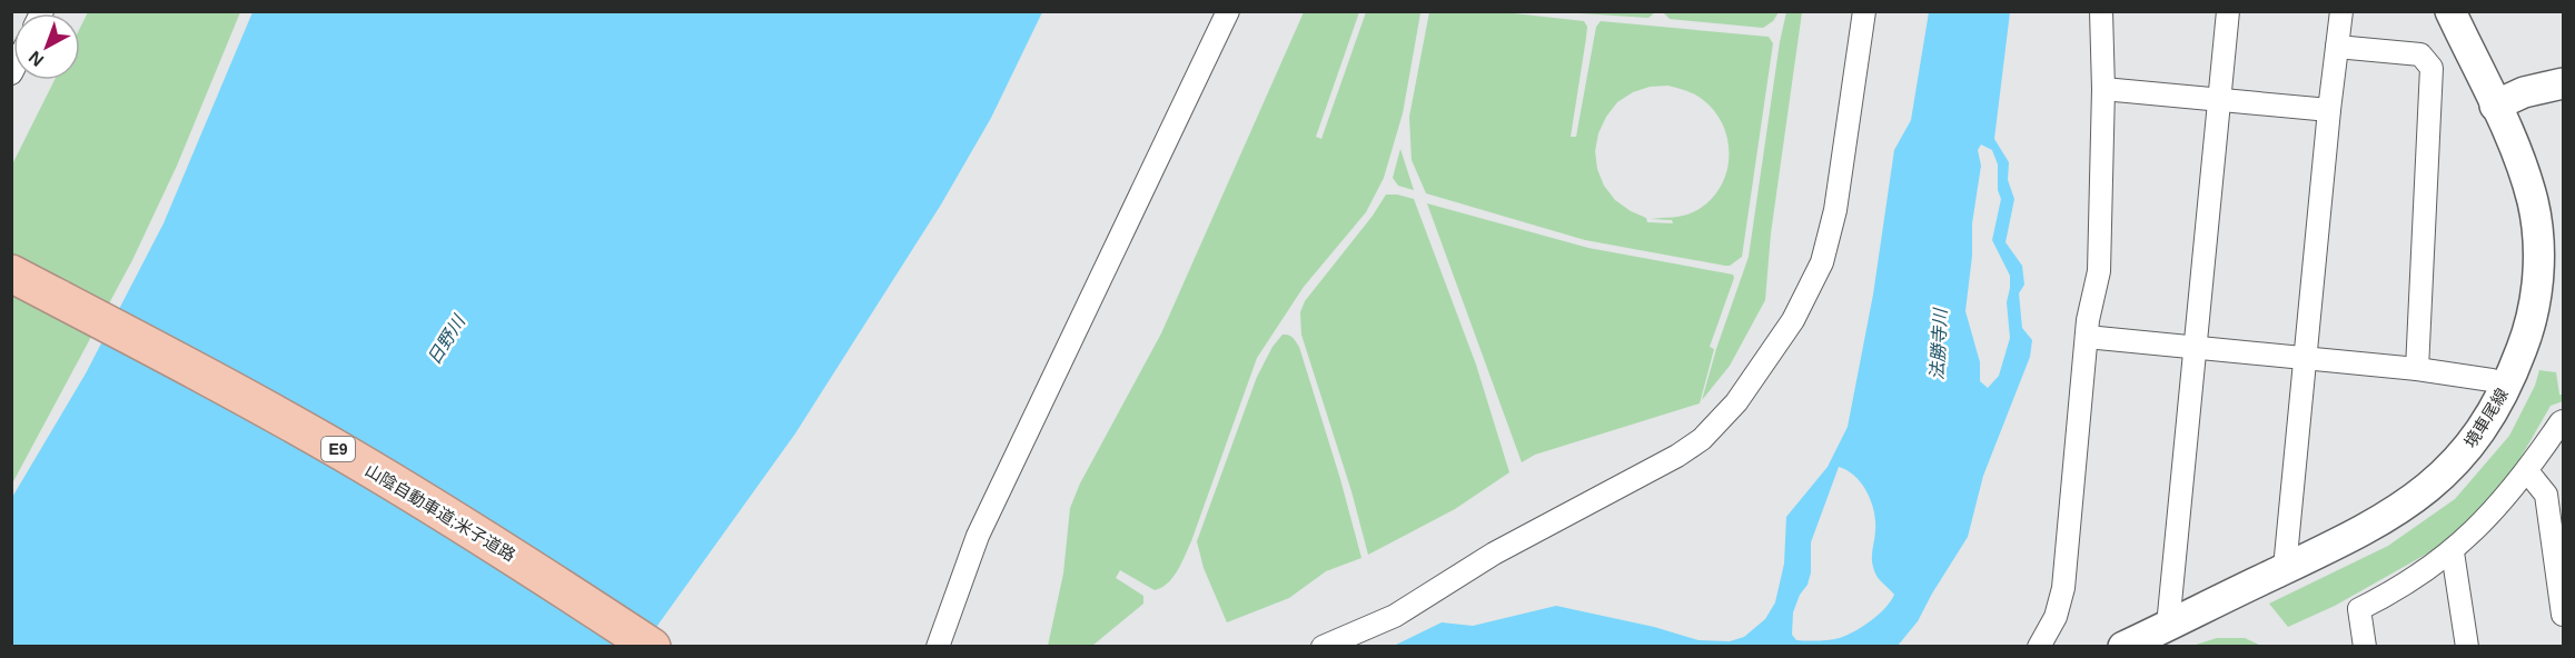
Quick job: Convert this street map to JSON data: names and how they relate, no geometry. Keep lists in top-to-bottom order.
{
  "streets": {
    "highway": ["E9", "山陰自動車道;米子道路"],
    "main road": ["境車尾線"]
  },
  "water": ["日野川", "法勝寺川"],
  "north": "bottom left"
}
